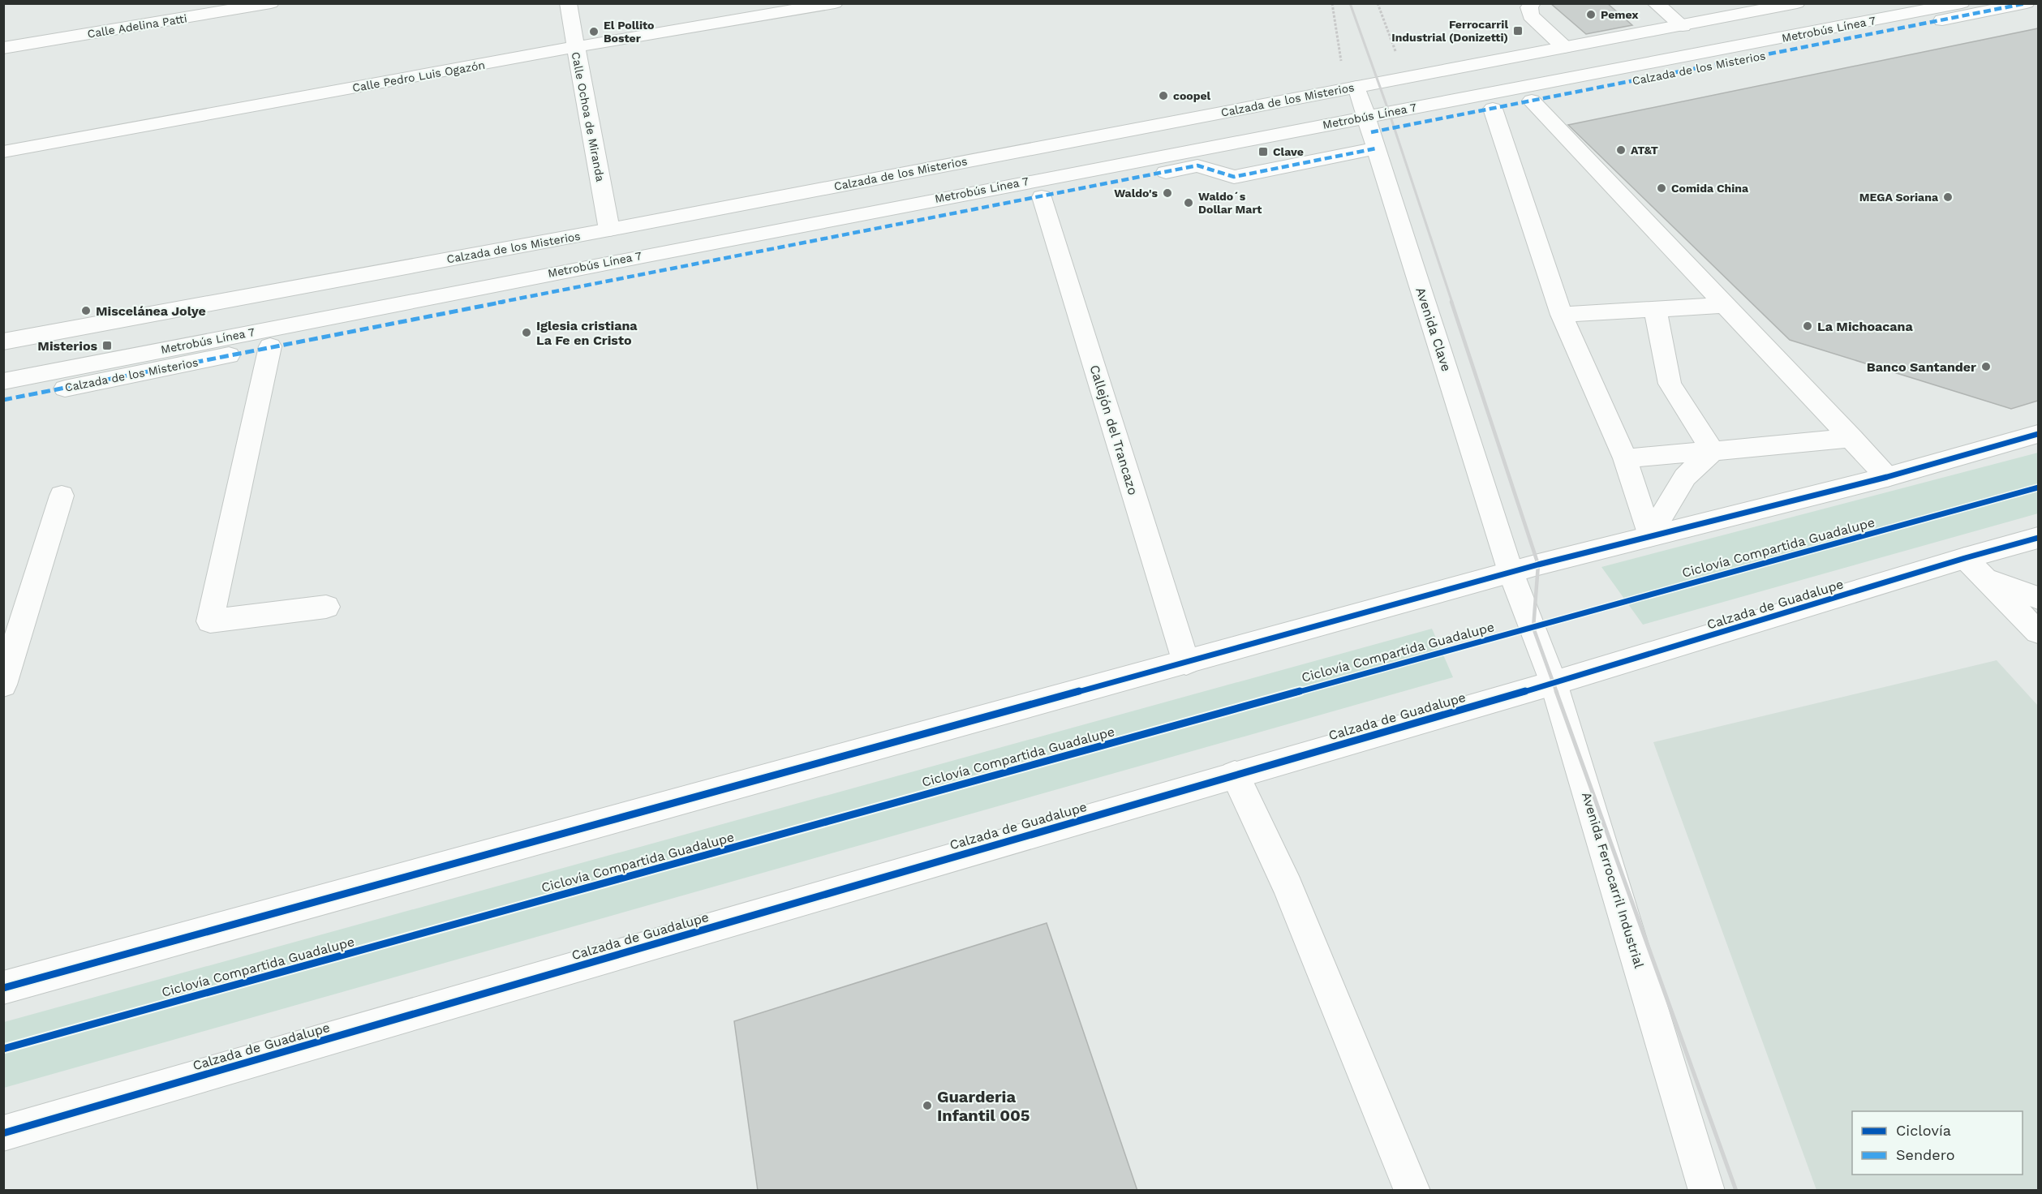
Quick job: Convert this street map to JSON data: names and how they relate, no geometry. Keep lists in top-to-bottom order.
{
  "streets": {
    "street": [
      "Calle Adelina Patti",
      "Metrobús Línea 7",
      "Calzada de los Misterios",
      "Calle Pedro Luis Ogazón",
      "Calle Ochoa de Miranda",
      "Avenida Clave",
      "Callejón del Trancazo",
      "Calzada de Guadalupe",
      "Avenida Ferrocarril Industrial"
    ],
    "cycle path": ["Ciclovía Compartida Guadalupe"]
  },
  "crossings": [
    ["Metrobús Línea 7", "Calzada de los Misterios"],
    ["Metrobús Línea 7", "Avenida Clave"],
    ["Calzada de los Misterios", "Calle Ochoa de Miranda"],
    ["Calzada de los Misterios", "Avenida Clave"],
    ["Calzada de los Misterios", "Callejón del Trancazo"],
    ["Calle Pedro Luis Ogazón", "Calle Ochoa de Miranda"],
    ["Avenida Clave", "Avenida Ferrocarril Industrial"],
    ["Calzada de Guadalupe", "Avenida Ferrocarril Industrial"]
  ],
  "places": {
    "other": [
      "Pemex",
      "El Pollito Boster",
      "coopel",
      "AT&T",
      "Comida China",
      "Waldo's",
      "MEGA Soriana",
      "Waldo´s Dollar Mart",
      "Miscelánea Jolye",
      "La Michoacana",
      "Iglesia cristiana La Fe en Cristo",
      "Banco Santander",
      "Guarderia Infantil 005"
    ],
    "transit": ["Ferrocarril Industrial (Donizetti)", "Clave", "Misterios"]
  },
  "legend": ["Ciclovía", "Sendero"]
}
